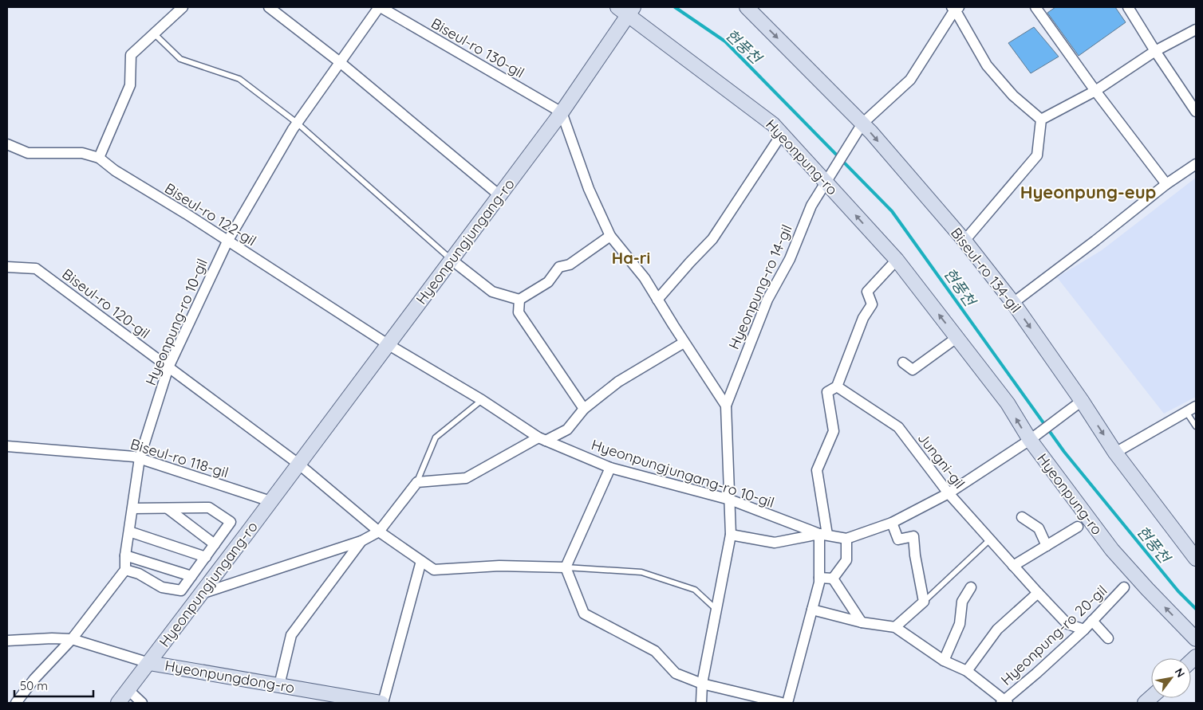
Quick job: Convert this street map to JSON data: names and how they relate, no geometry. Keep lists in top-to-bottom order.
{
  "streets": {
    "street": [
      "Biseul-ro 130-gil",
      "Hyeonpung-ro",
      "Biseul-ro 122-gil",
      "Hyeonpungjungang-ro",
      "Biseul-ro 134-gil",
      "Hyeonpung-ro 14-gil",
      "Biseul-ro 120-gil",
      "Hyeonpung-ro 10-gil",
      "Biseul-ro 118-gil",
      "Jungni-gil",
      "Hyeonpungjungang-ro 10-gil",
      "Hyeonpung-ro 20-gil",
      "Hyeonpungdong-ro"
    ]
  },
  "crossings": [
    ["Biseul-ro 130-gil", "Hyeonpungjungang-ro"],
    ["Biseul-ro 130-gil", "Hyeonpung-ro 10-gil"],
    ["Hyeonpung-ro", "Hyeonpungjungang-ro"],
    ["Hyeonpung-ro", "Hyeonpung-ro 14-gil"],
    ["Hyeonpung-ro", "Hyeonpungjungang-ro 10-gil"],
    ["Biseul-ro 122-gil", "Hyeonpungjungang-ro"],
    ["Biseul-ro 122-gil", "Hyeonpung-ro 10-gil"],
    ["Biseul-ro 122-gil", "Hyeonpungjungang-ro 10-gil"],
    ["Hyeonpungjungang-ro", "Biseul-ro 120-gil"],
    ["Hyeonpungjungang-ro", "Biseul-ro 118-gil"],
    ["Hyeonpungjungang-ro", "Hyeonpungjungang-ro 10-gil"],
    ["Hyeonpungjungang-ro", "Hyeonpungdong-ro"],
    ["Biseul-ro 134-gil", "Hyeonpung-ro 14-gil"],
    ["Biseul-ro 134-gil", "Hyeonpungjungang-ro 10-gil"],
    ["Biseul-ro 120-gil", "Hyeonpung-ro 10-gil"],
    ["Hyeonpung-ro 10-gil", "Biseul-ro 118-gil"],
    ["Jungni-gil", "Hyeonpungjungang-ro 10-gil"],
    ["Jungni-gil", "Hyeonpung-ro 20-gil"]
  ],
  "one_way": ["Hyeonpung-ro", "Biseul-ro 134-gil"],
  "districts": ["Hyeonpung-eup", "Ha-ri"],
  "water": ["현풍천"],
  "scale_bar": "50 m",
  "north": "top right"
}
